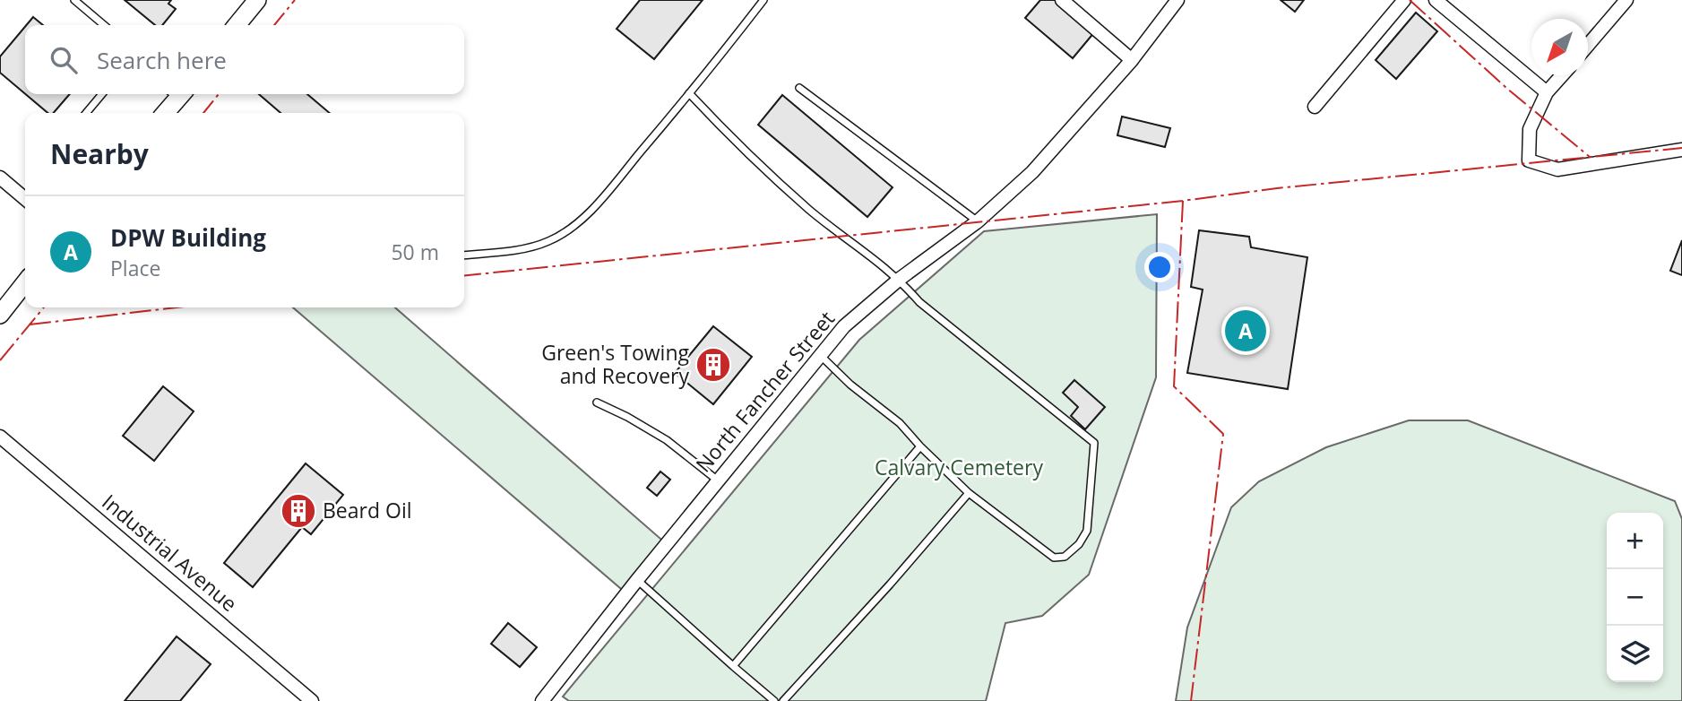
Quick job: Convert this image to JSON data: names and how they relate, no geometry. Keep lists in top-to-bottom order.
{
  "streets": {
    "street": ["North Fancher Street", "Industrial Avenue"]
  },
  "parks": ["Calvary Cemetery"],
  "places": {
    "building": ["Green's Towing and Recovery", "Beard Oil"]
  },
  "north": "bottom left",
  "page": {
    "search": "Search here",
    "heading": "Nearby",
    "list": [
      {
        "mark": "A",
        "name": "DPW Building",
        "note": "Place",
        "value": "50 m"
      }
    ],
    "pins": "A",
    "map_buttons": ["+", "−"]
  }
}
